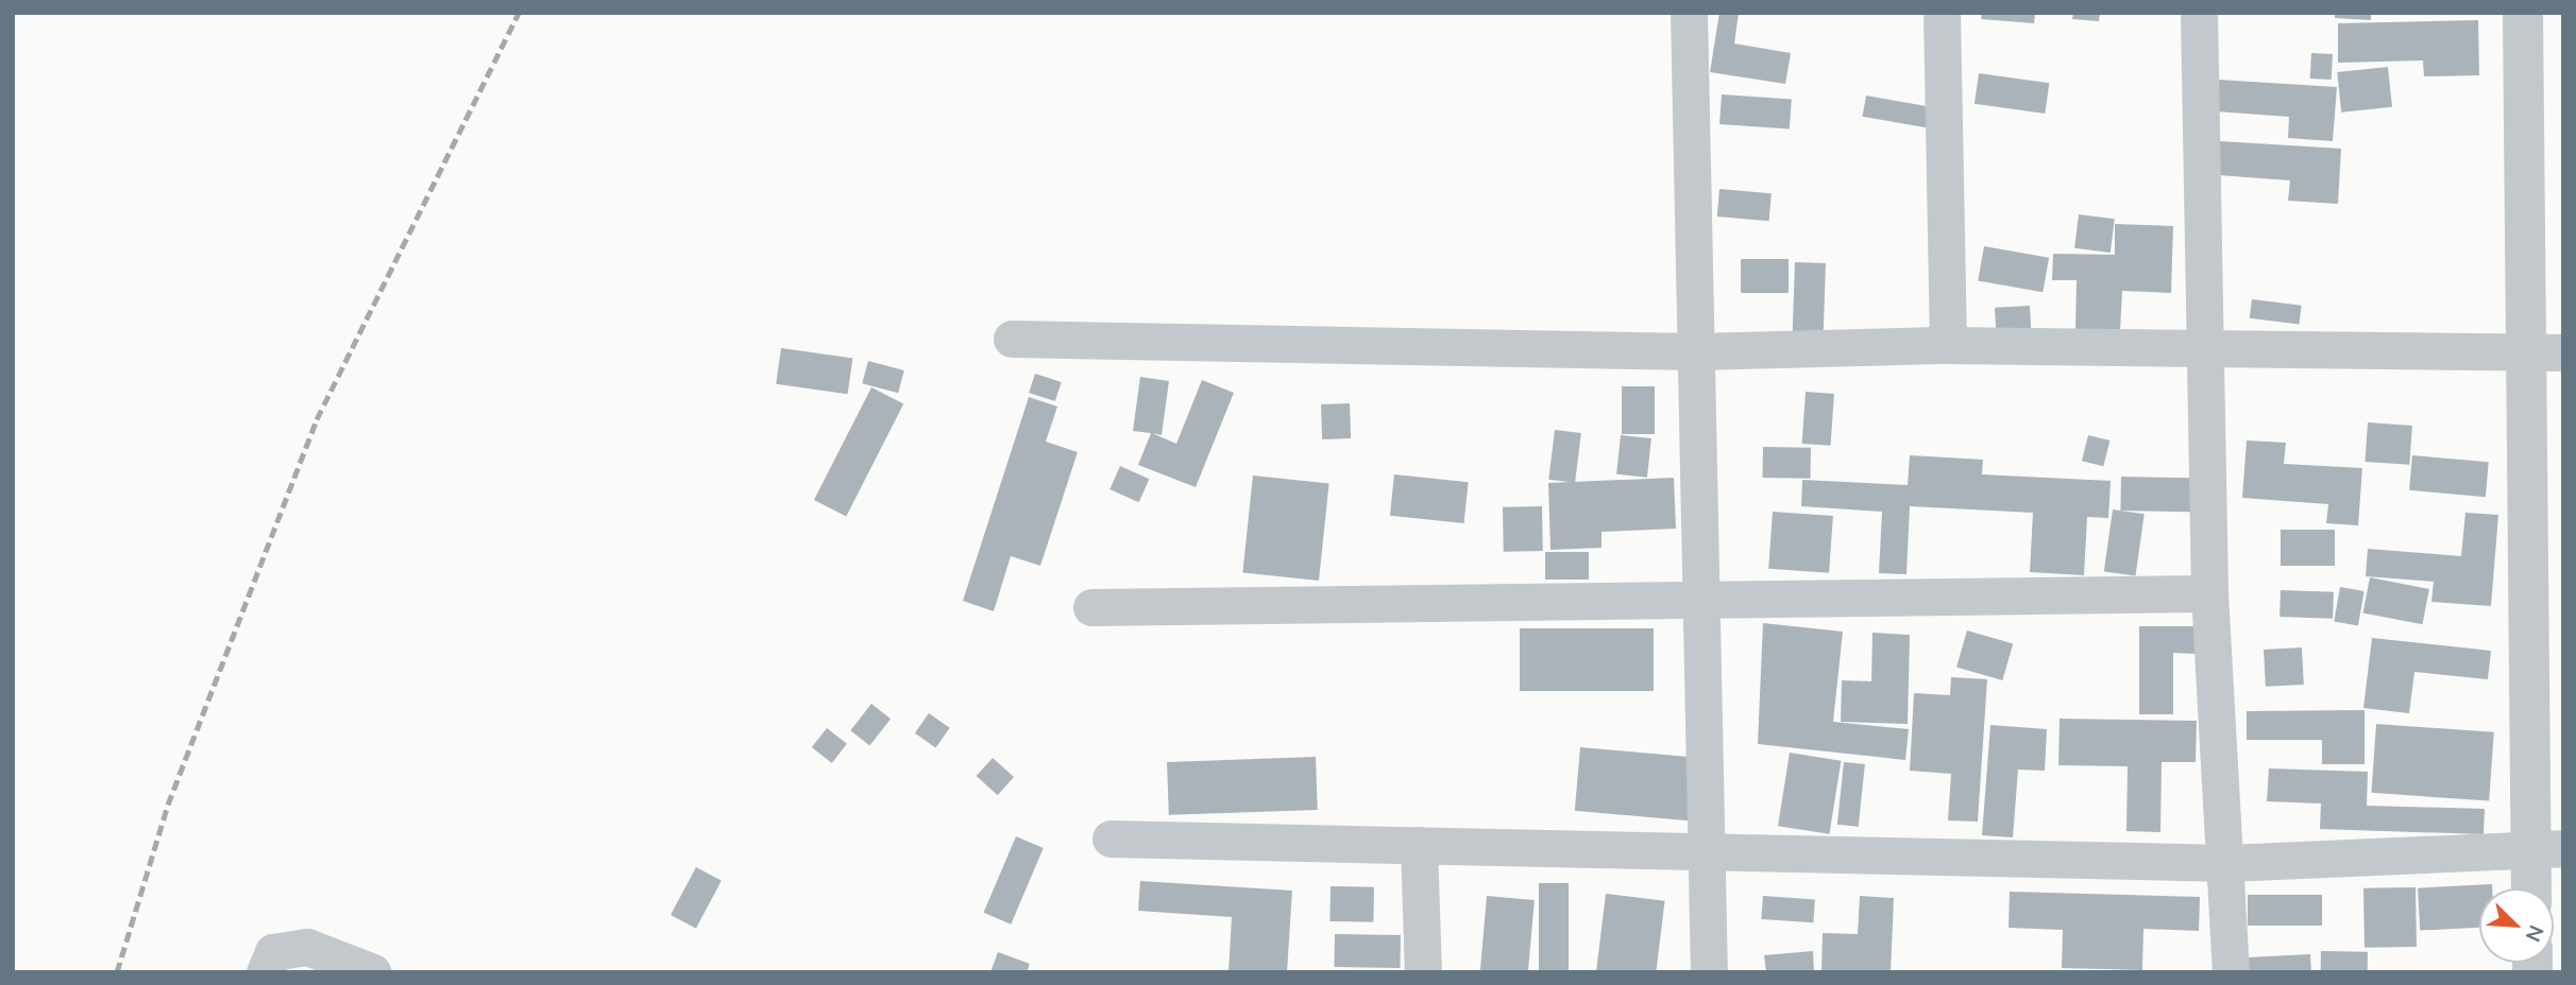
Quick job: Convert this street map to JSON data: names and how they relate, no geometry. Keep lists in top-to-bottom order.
{
  "north": "bottom right"
}
